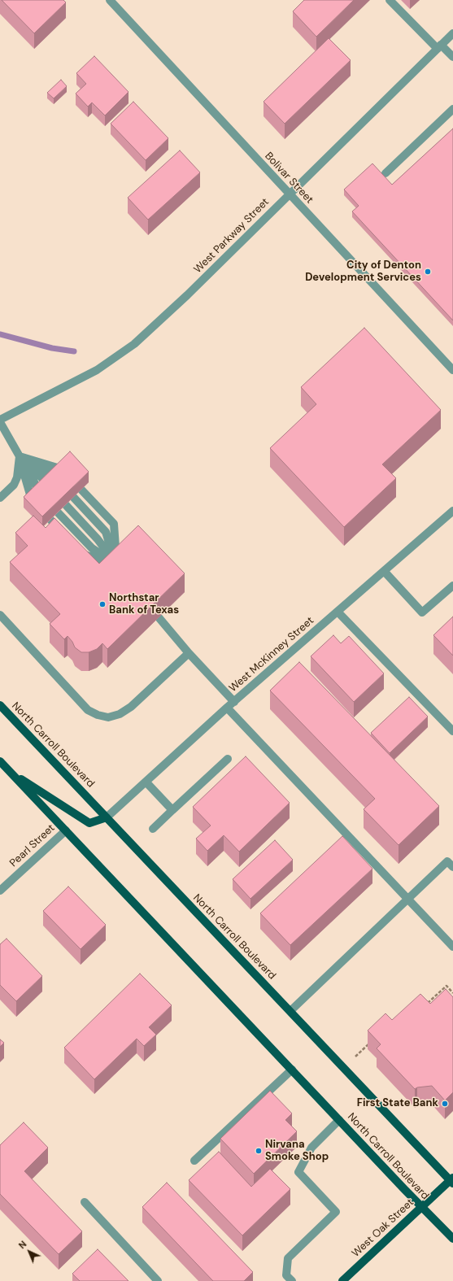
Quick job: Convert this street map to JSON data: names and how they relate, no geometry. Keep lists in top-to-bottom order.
{
  "streets": {
    "main road": ["North Carroll Boulevard", "West Oak Street"],
    "street": [
      "Bolivar Street",
      "West Parkway Street",
      "West McKinney Street",
      "Pearl Street"
    ]
  },
  "crossings": [
    ["Bolivar Street", "West Parkway Street"],
    ["West McKinney Street", "North Carroll Boulevard"],
    ["North Carroll Boulevard", "Pearl Street"],
    ["North Carroll Boulevard", "West Oak Street"]
  ],
  "places": [
    "City of Denton Development Services",
    "Northstar Bank of Texas",
    "First State Bank",
    "Nirvana Smoke Shop"
  ],
  "north": "top left"
}
